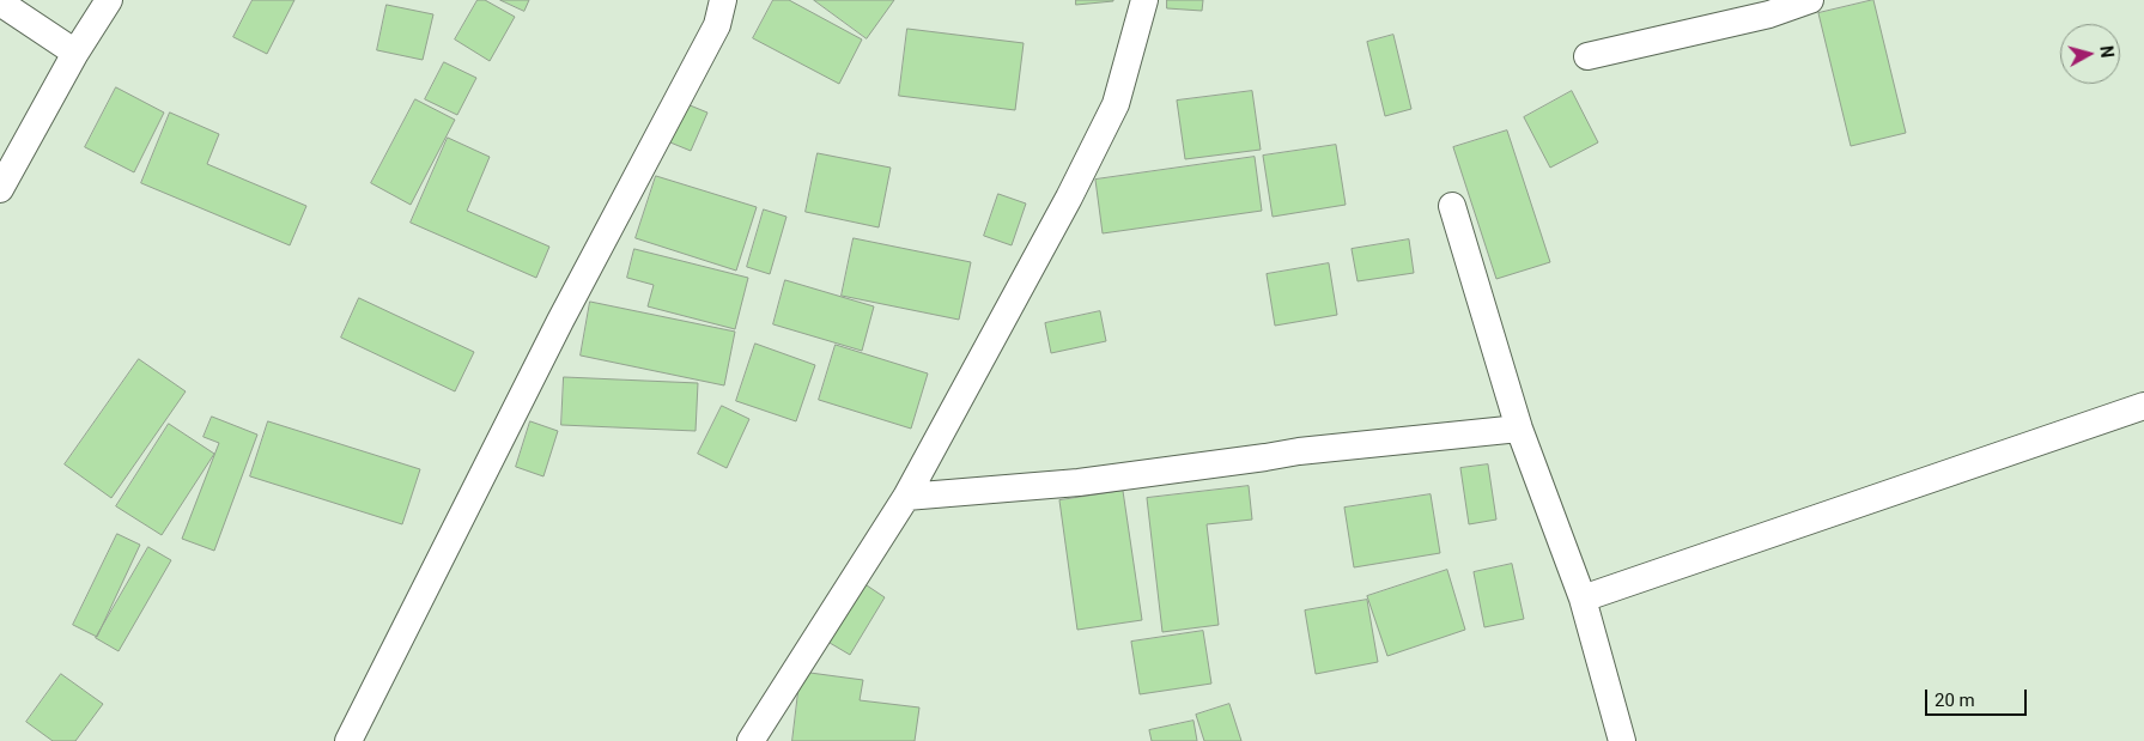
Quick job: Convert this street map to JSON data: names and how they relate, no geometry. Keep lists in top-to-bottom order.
{
  "scale_bar": "20 m",
  "north": "right"
}
